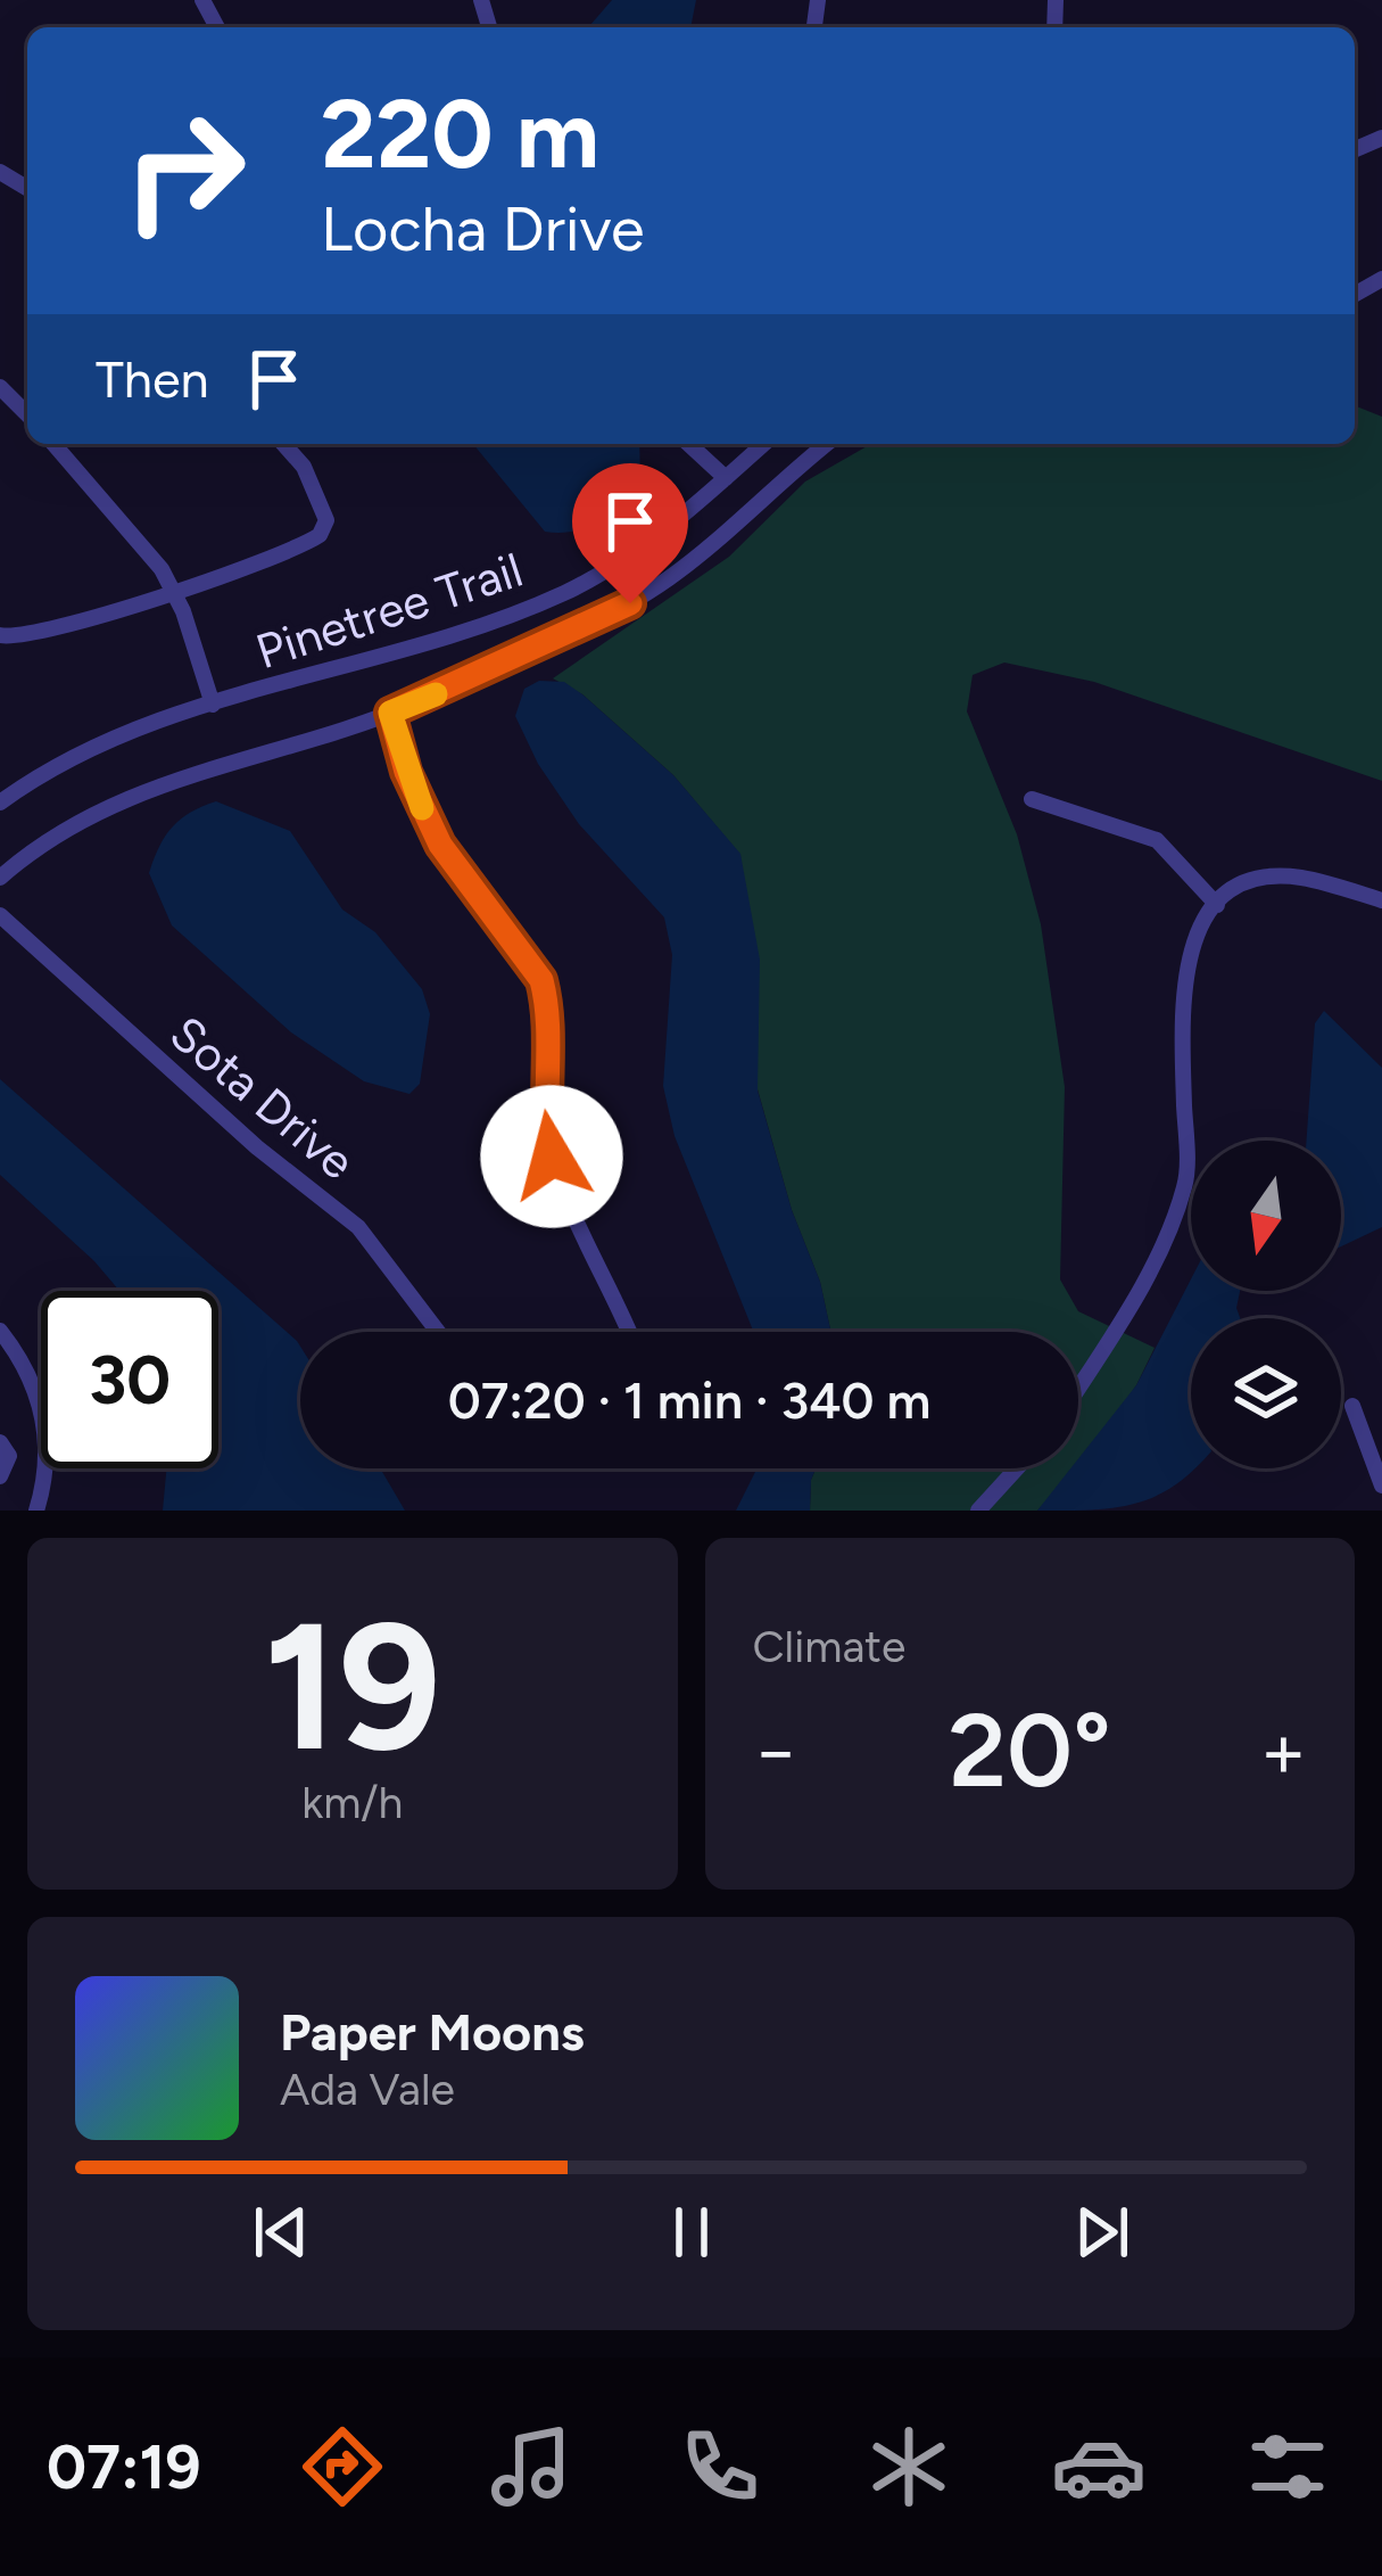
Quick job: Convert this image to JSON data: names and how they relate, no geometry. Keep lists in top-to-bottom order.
{
  "streets": {
    "street": ["Pinetree Trail", "Sota Drive"]
  },
  "north": "bottom",
  "page": {
    "turn": ["220 m", "Locha Drive"],
    "then": "Then",
    "limit": "30",
    "trip": "07:20 · 1 min · 340 m",
    "tile": [
      ["19", "km/h"],
      "Climate"
    ],
    "heat": ["−", "20°", "+"],
    "song": ["Paper Moons", "Ada Vale"],
    "tabs": "07:19"
  }
}
